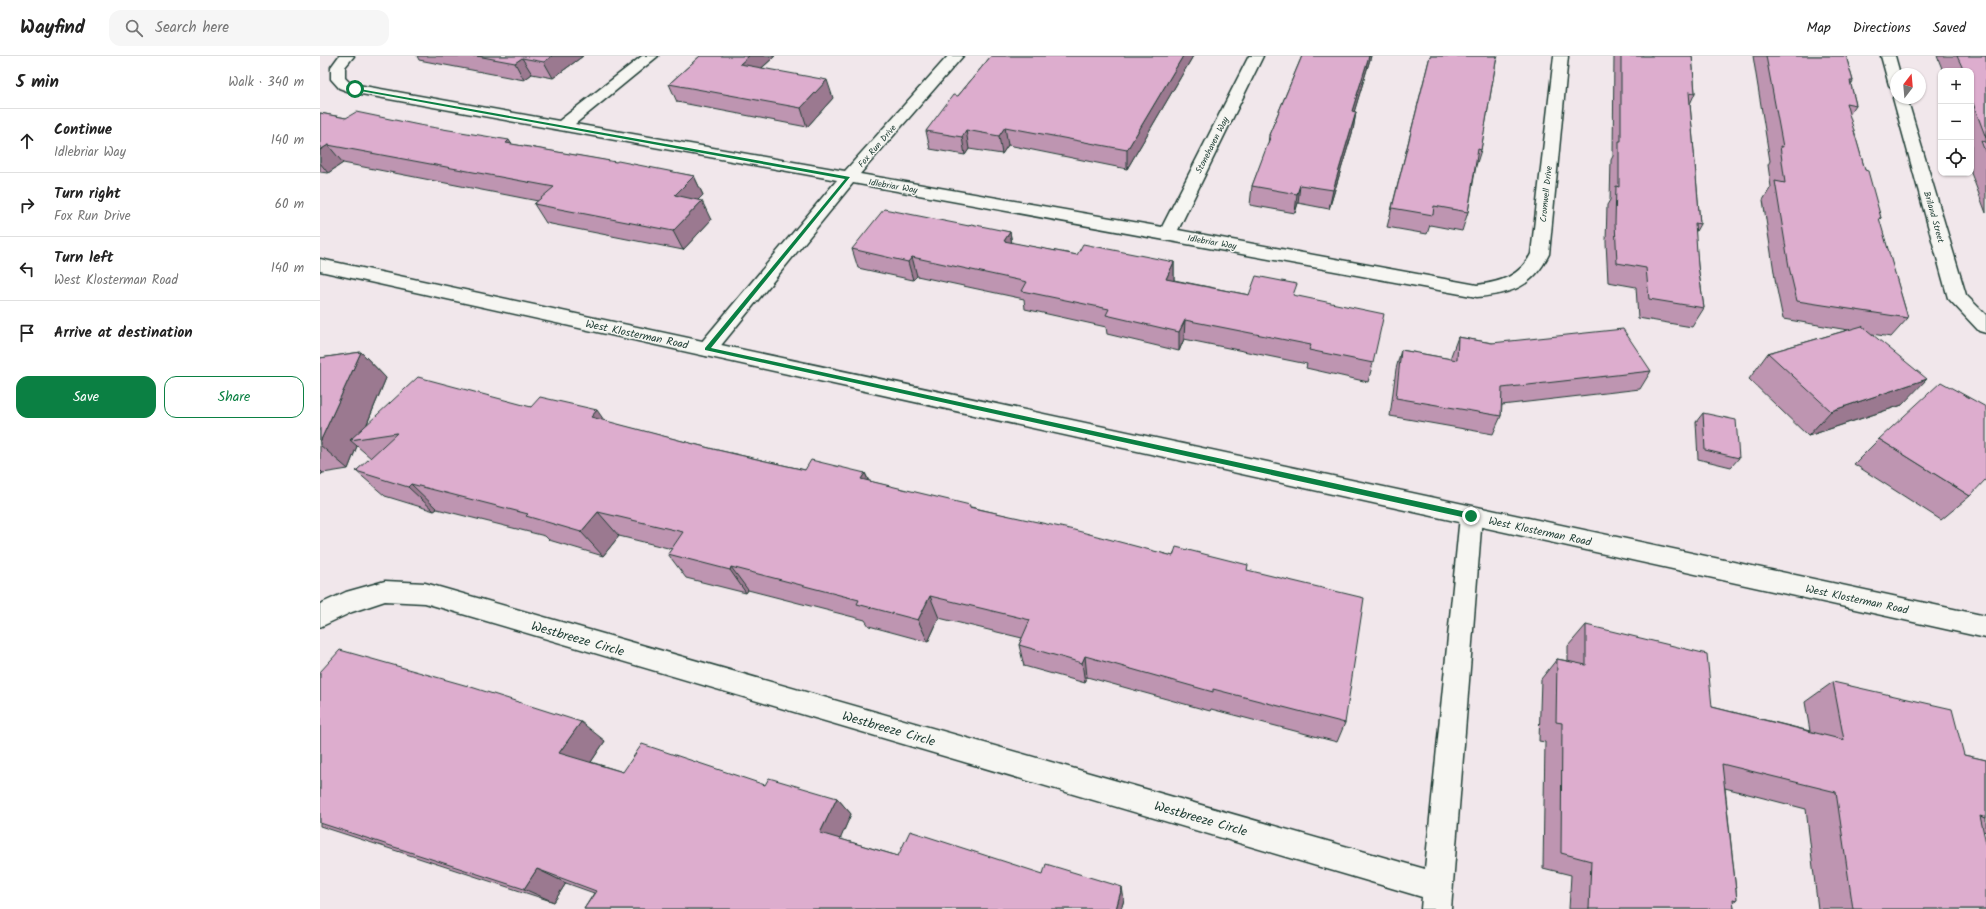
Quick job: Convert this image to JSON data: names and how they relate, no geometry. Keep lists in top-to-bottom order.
{
  "streets": {
    "street": [
      "Stonehaven Way",
      "Fox Run Drive",
      "Idlebriar Way",
      "Cromwell Drive",
      "Briland Street",
      "West Klosterman Road",
      "Westbreeze Circle"
    ]
  },
  "crossings": [
    ["Stonehaven Way", "Idlebriar Way"],
    ["Fox Run Drive", "Idlebriar Way"],
    ["Fox Run Drive", "West Klosterman Road"],
    ["Idlebriar Way", "Cromwell Drive"]
  ],
  "north": "top",
  "page": {
    "header": "Wayfind",
    "search": "Search here",
    "nav": ["Map", "Directions", "Saved"],
    "heading": ["5 min", "Walk · 340 m"],
    "map_buttons": ["+", "−"],
    "list": [
      ["Continue", "Idlebriar Way", "140 m"],
      ["Turn right", "Fox Run Drive", "60 m"],
      ["Turn left", "West Klosterman Road", "140 m"],
      "Arrive at destination"
    ],
    "buttons": ["Save", "Share"]
  }
}
